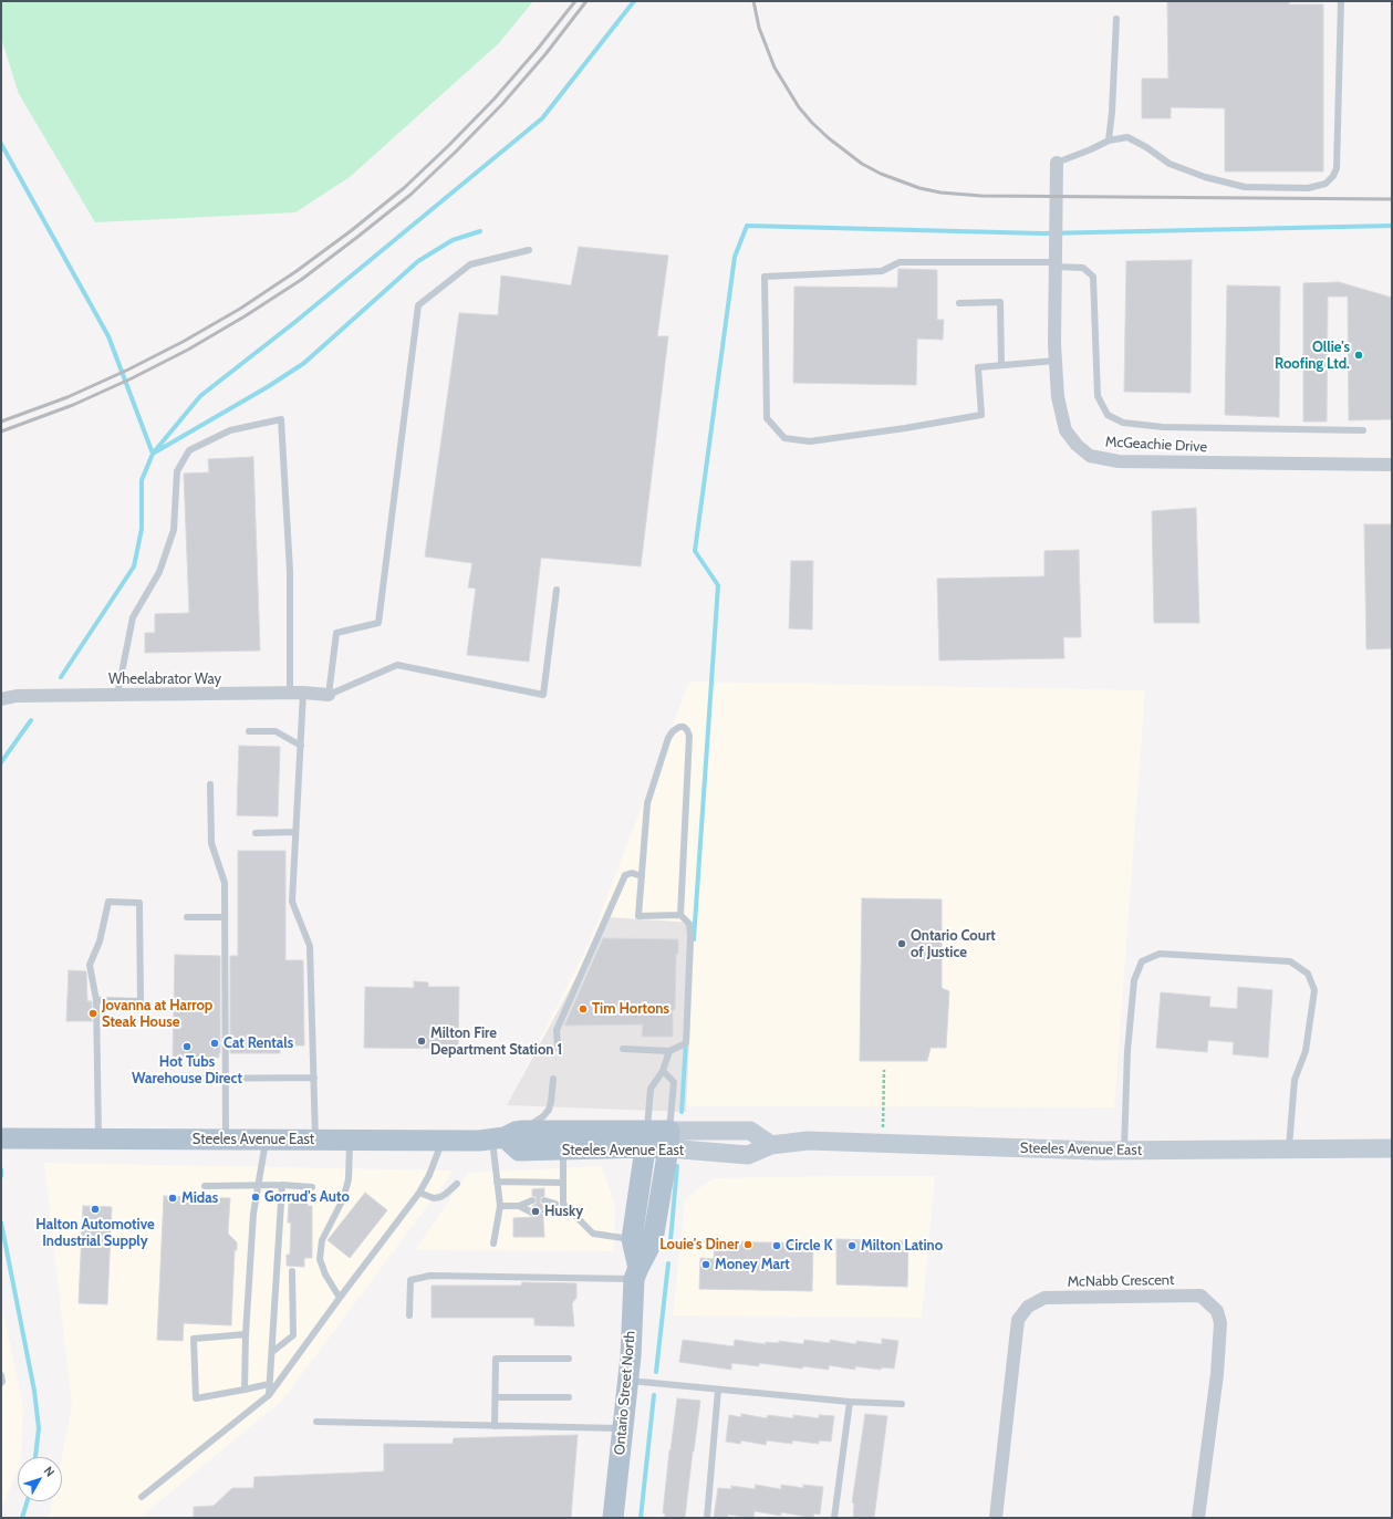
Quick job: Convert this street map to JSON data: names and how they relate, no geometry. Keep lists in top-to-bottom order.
{
  "streets": {
    "main road": ["Steeles Avenue East", "Ontario Street North"],
    "street": ["McGeachie Drive", "Wheelabrator Way", "McNabb Crescent"]
  },
  "crossings": [
    ["Steeles Avenue East", "Ontario Street North"]
  ],
  "places": [
    "Ollie's Roofing Ltd.",
    "Ontario Court of Justice",
    "Tim Hortons",
    "Jovanna at Harrop Steak House",
    "Milton Fire Department Station 1",
    "Cat Rentals",
    "Hot Tubs Warehouse Direct",
    "Gorrud's Auto",
    "Midas",
    "Halton Automotive Industrial Supply",
    "Husky",
    "Louie's Diner",
    "Circle K",
    "Milton Latino",
    "Money Mart"
  ],
  "north": "top right"
}
